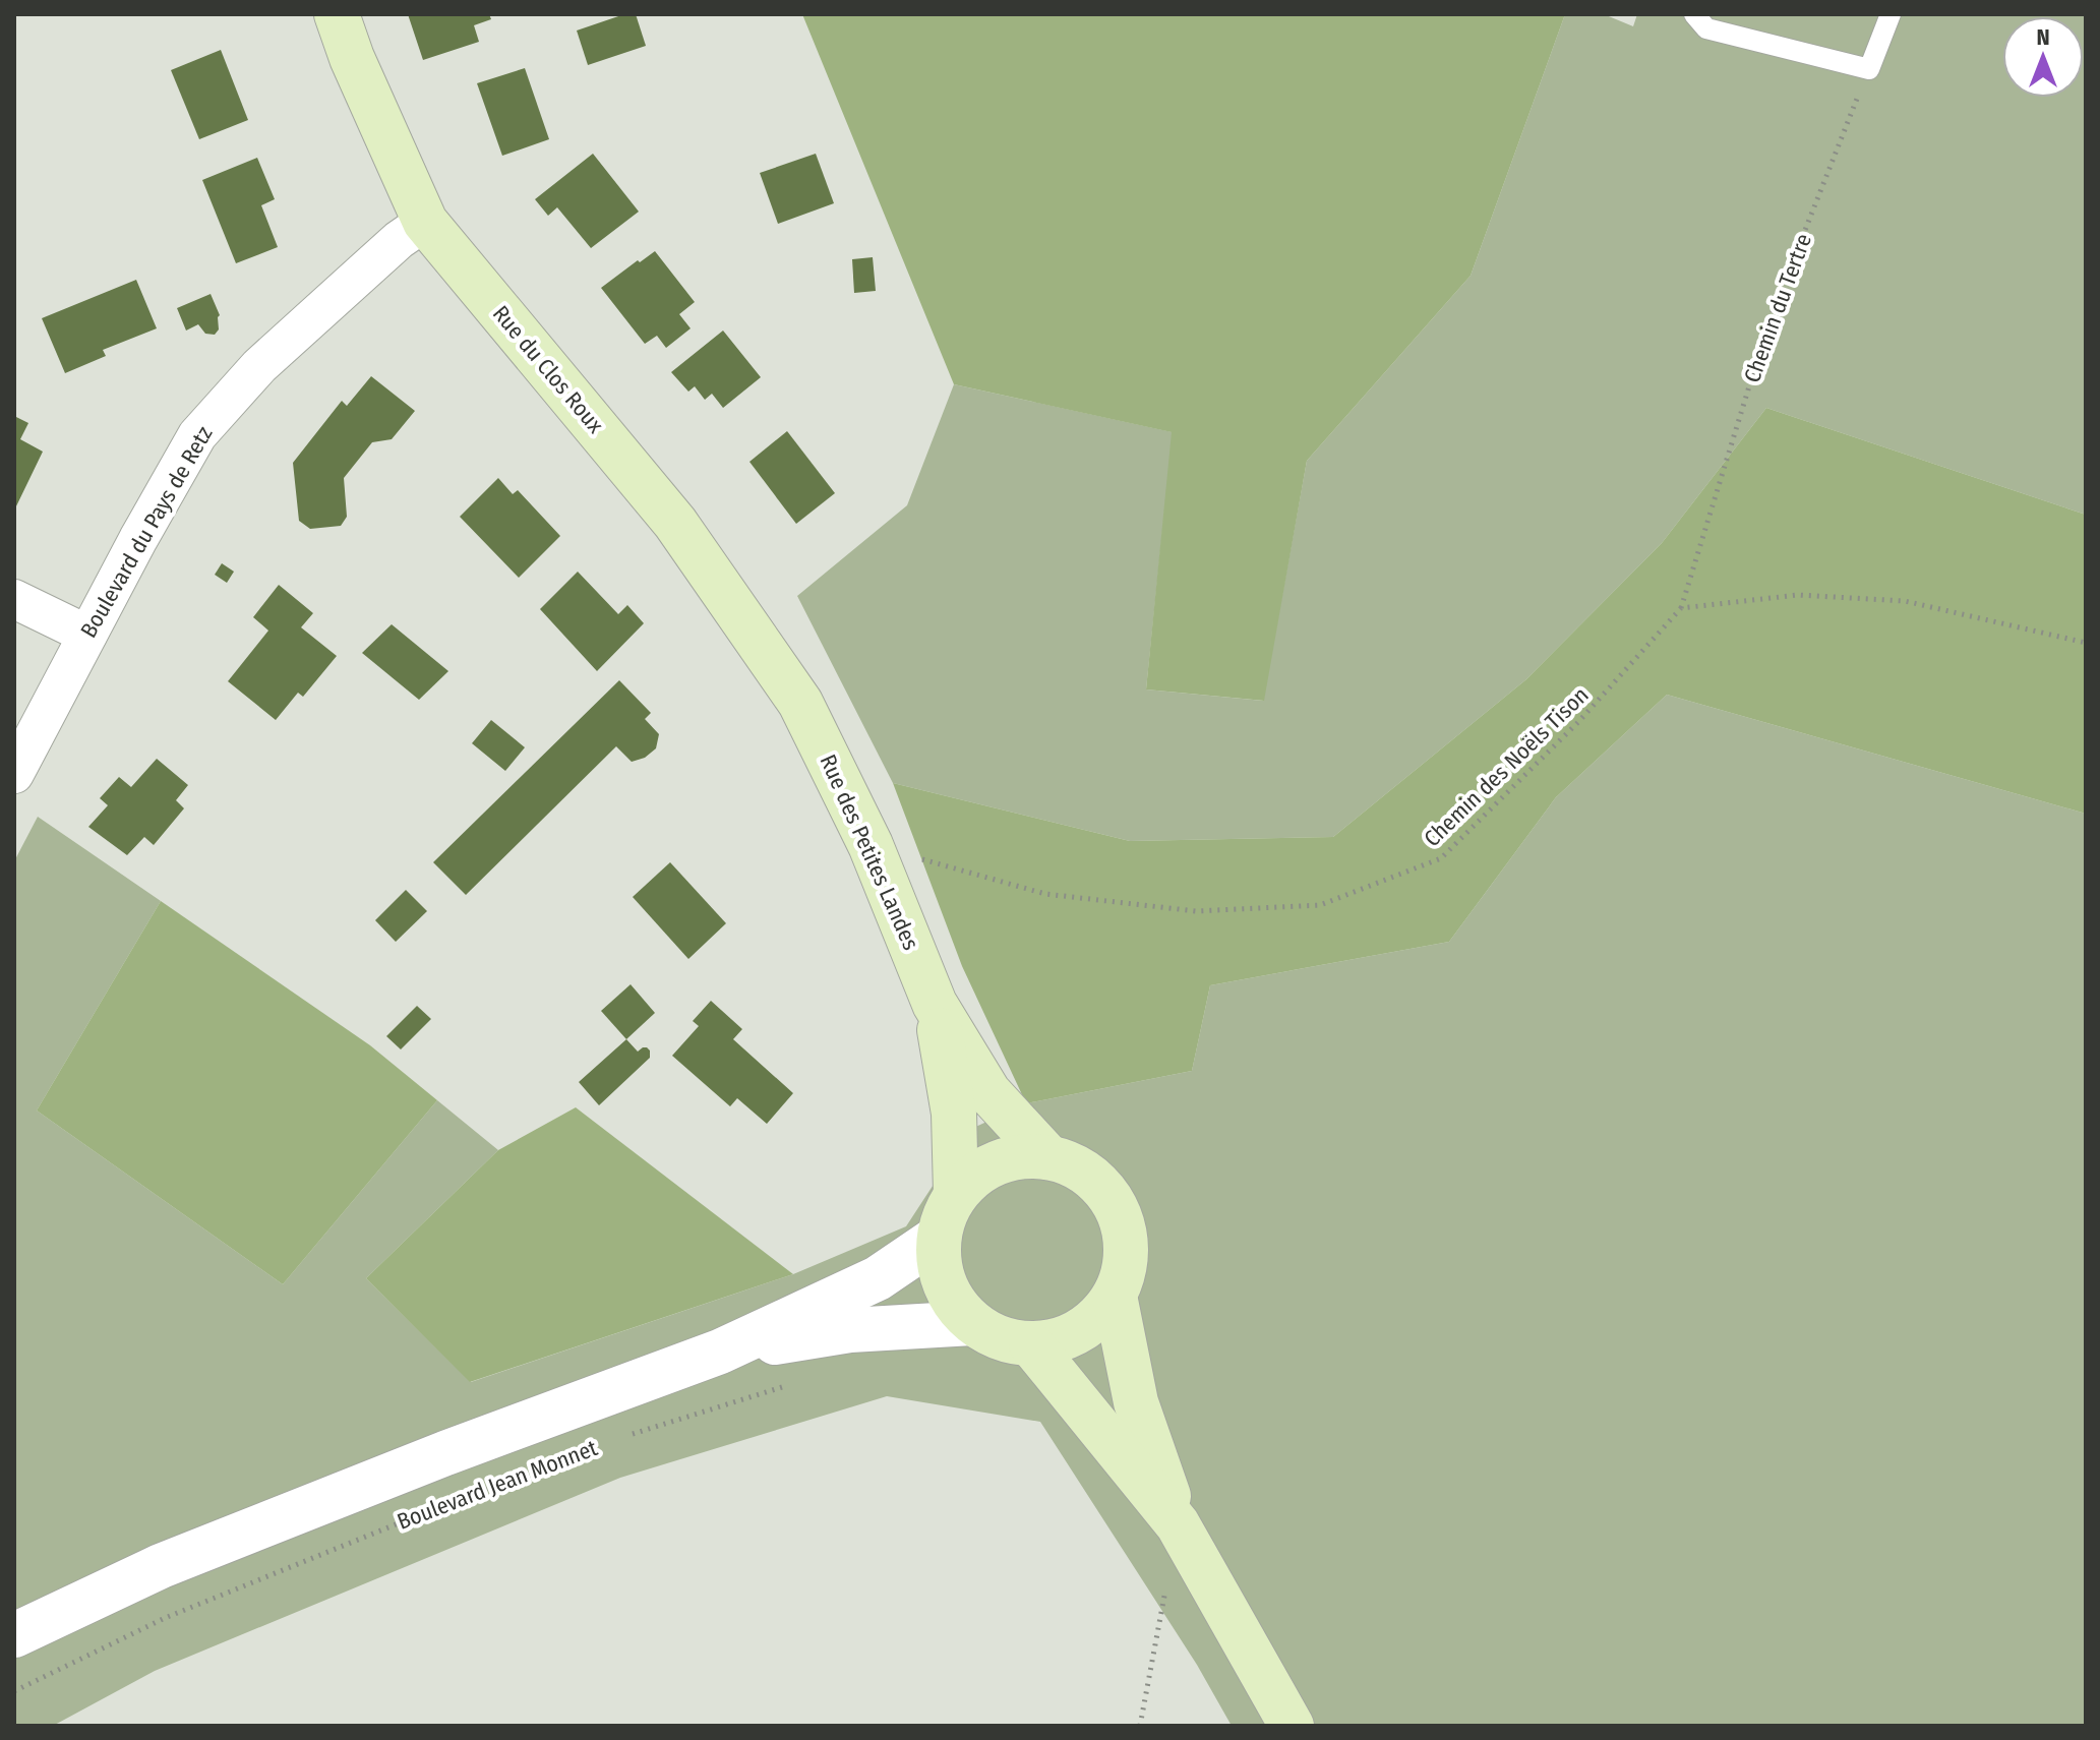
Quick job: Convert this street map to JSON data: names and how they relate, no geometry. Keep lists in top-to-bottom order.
{
  "streets": {
    "main road": ["Rue du Clos Roux", "Rue des Petites Landes"],
    "street": ["Boulevard du Pays de Retz", "Boulevard Jean Monnet"],
    "path": ["Chemin du Tertre", "Chemin des Noëls Tison"]
  },
  "crossings": [
    ["Chemin du Tertre", "Chemin des Noëls Tison"],
    ["Rue du Clos Roux", "Boulevard du Pays de Retz"],
    ["Rue du Clos Roux", "Rue des Petites Landes"],
    ["Chemin des Noëls Tison", "Rue des Petites Landes"],
    ["Rue des Petites Landes", "Boulevard Jean Monnet"]
  ],
  "north": "top"
}
